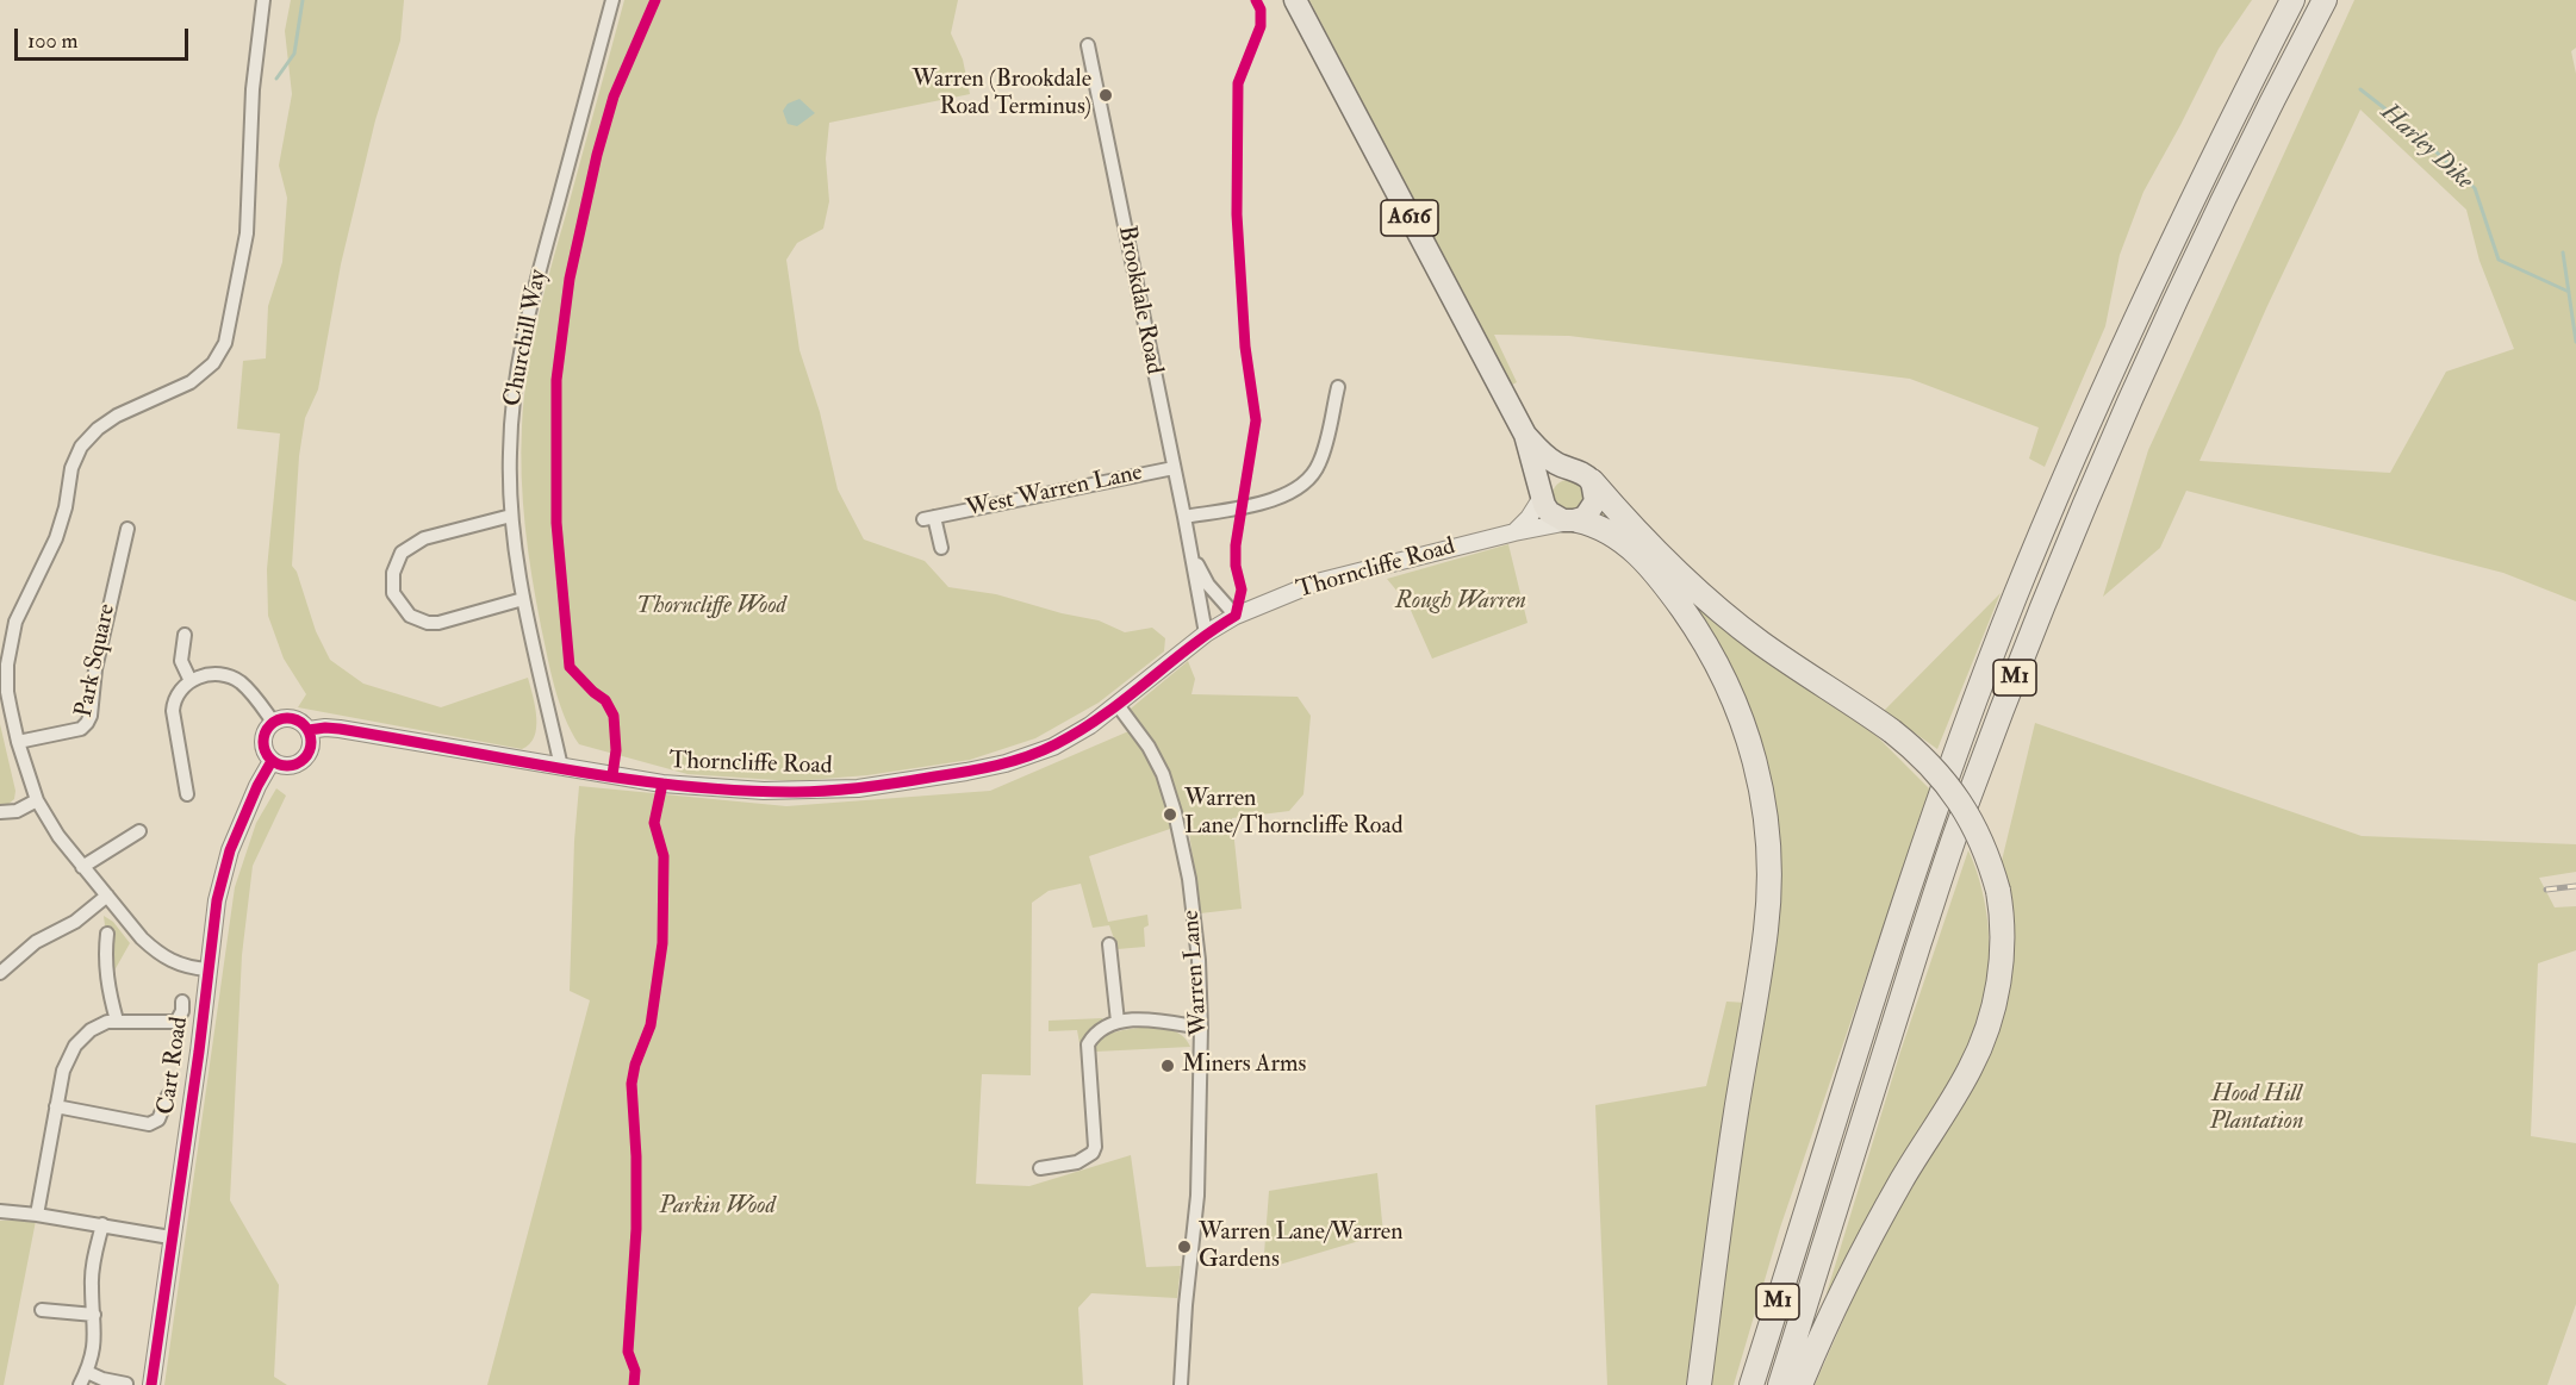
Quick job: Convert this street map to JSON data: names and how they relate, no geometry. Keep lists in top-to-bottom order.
{
  "streets": {
    "highway": ["A616", "M1"],
    "street": [
      "Brookdale Road",
      "Churchill Way",
      "West Warren Lane",
      "Thorncliffe Road",
      "Park Square",
      "Warren Lane",
      "Cart Road"
    ]
  },
  "crossings": [
    ["A616", "Thorncliffe Road"],
    ["A616", "M1"],
    ["Brookdale Road", "West Warren Lane"],
    ["Brookdale Road", "Thorncliffe Road"],
    ["Churchill Way", "Thorncliffe Road"],
    ["Thorncliffe Road", "M1"],
    ["Thorncliffe Road", "Warren Lane"],
    ["Thorncliffe Road", "Cart Road"]
  ],
  "water": ["Harley Dike"],
  "parks": [
    "Rough Warren",
    "Thorncliffe Wood",
    "Hood Hill Plantation",
    "Parkin Wood"
  ],
  "places": [
    "Warren (Brookdale Road Terminus)",
    "Warren Lane/Thorncliffe Road",
    "Miners Arms",
    "Warren Lane/Warren Gardens"
  ],
  "scale_bar": "100 m"
}
